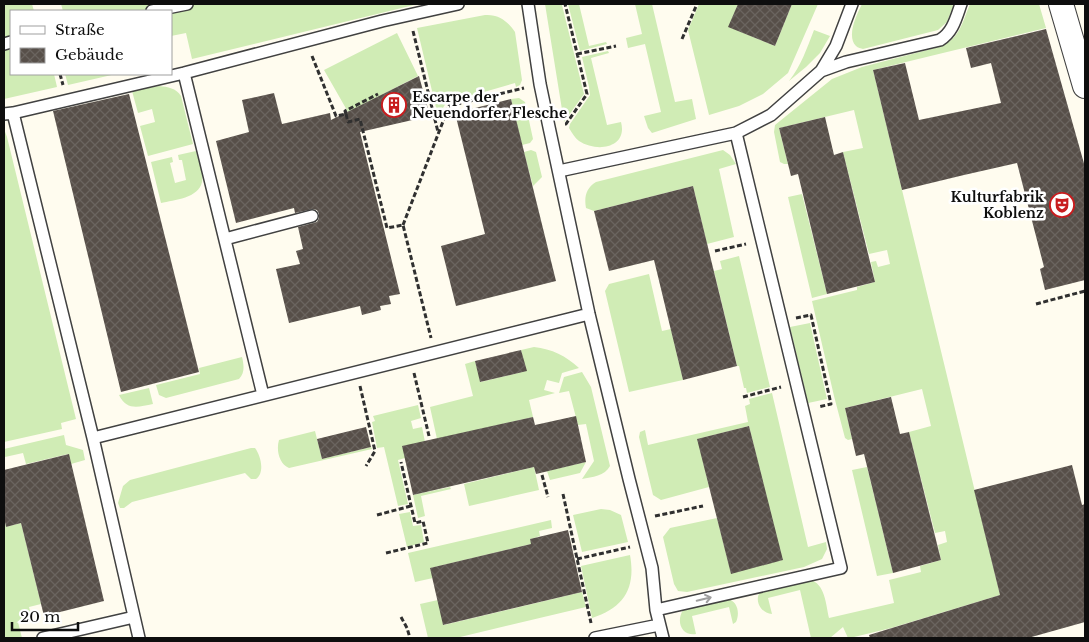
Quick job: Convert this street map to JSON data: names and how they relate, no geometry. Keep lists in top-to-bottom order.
{
  "places": {
    "building": ["Escarpe der Neuendorfer Flesche"],
    "theatre": ["Kulturfabrik Koblenz"]
  },
  "legend": ["Straße", "Gebäude"],
  "scale_bar": "20 m"
}
